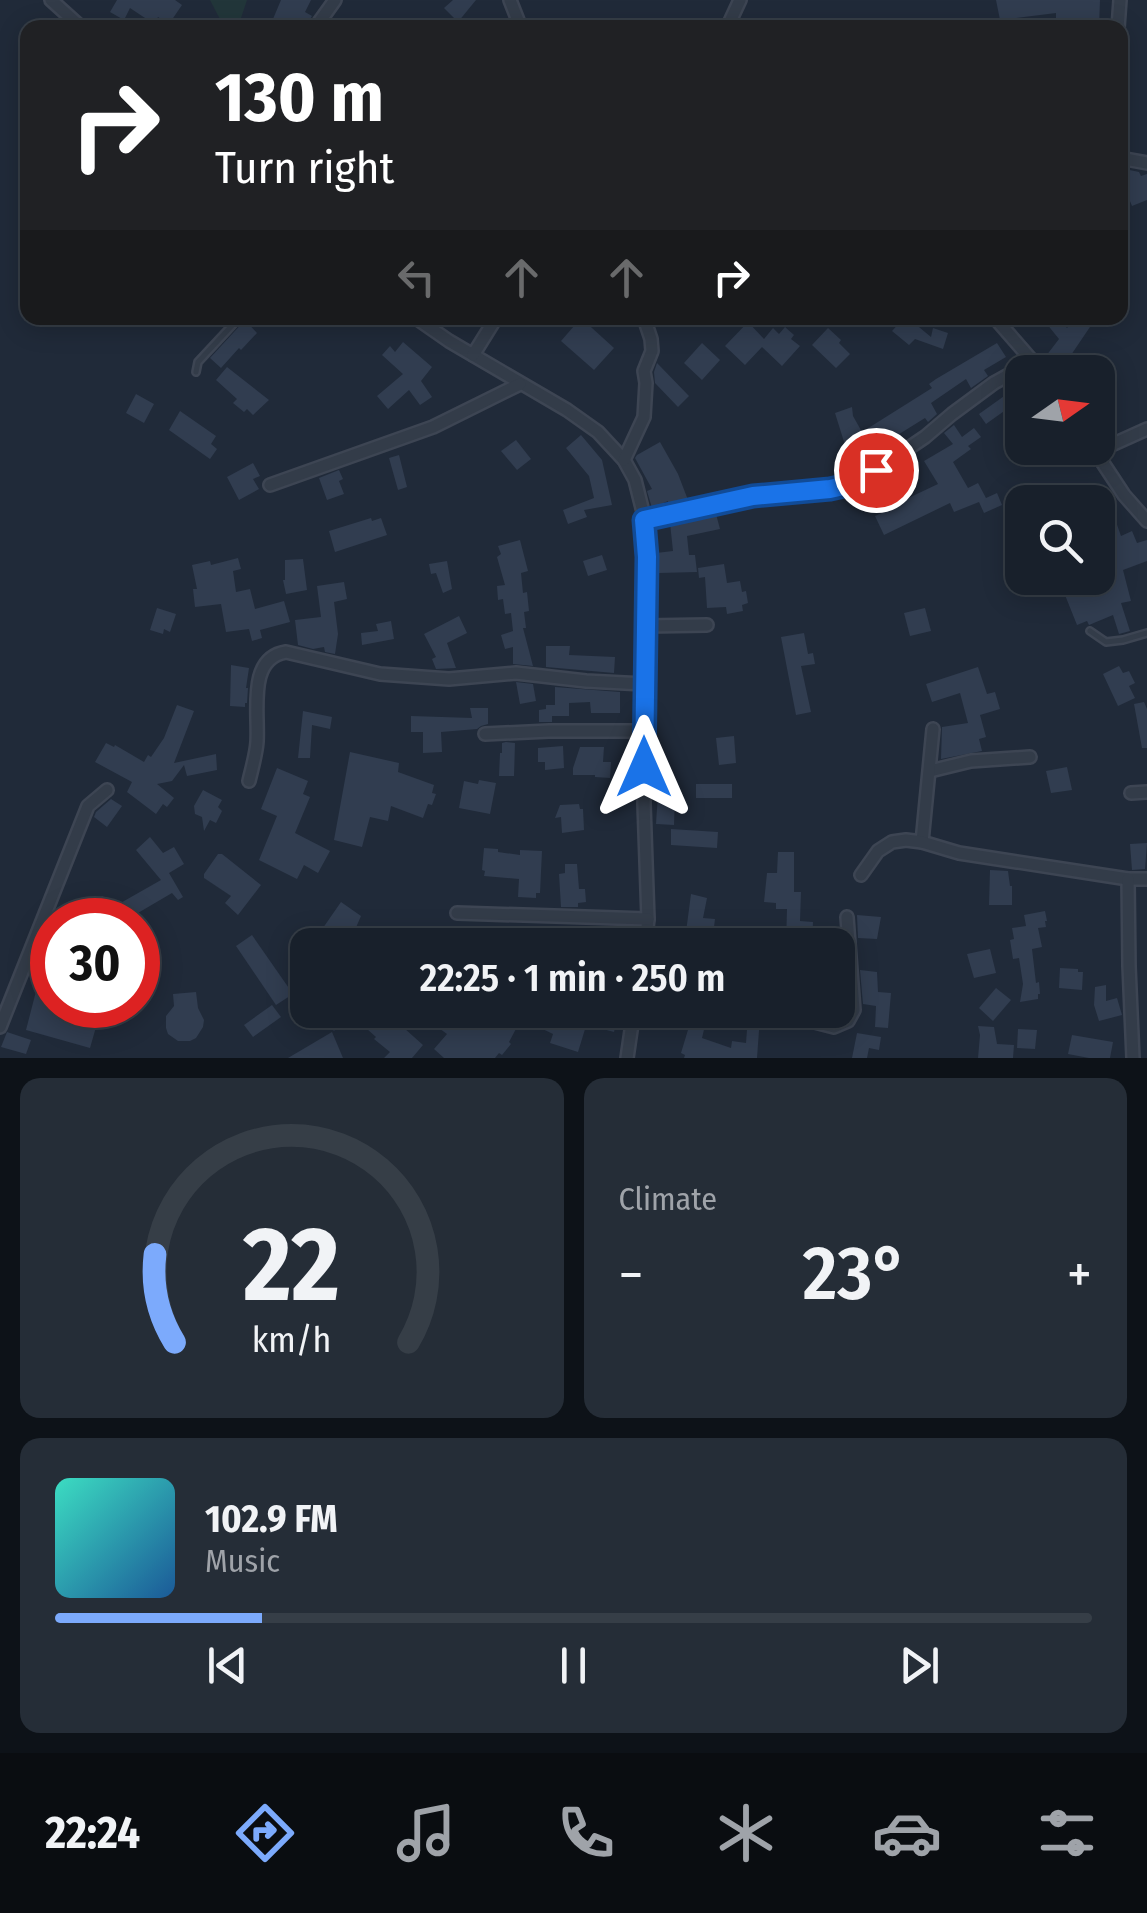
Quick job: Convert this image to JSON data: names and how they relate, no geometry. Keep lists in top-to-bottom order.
{
  "north": "right",
  "page": {
    "turn": ["130 m", "Turn right"],
    "limit": "30",
    "trip": "22:25 · 1 min · 250 m",
    "tile": "Climate",
    "heat": ["−", "23°", "+"],
    "song": ["102.9 FM", "Music"],
    "tabs": "22:24",
    "gauge": ["22", "km/h"]
  }
}
